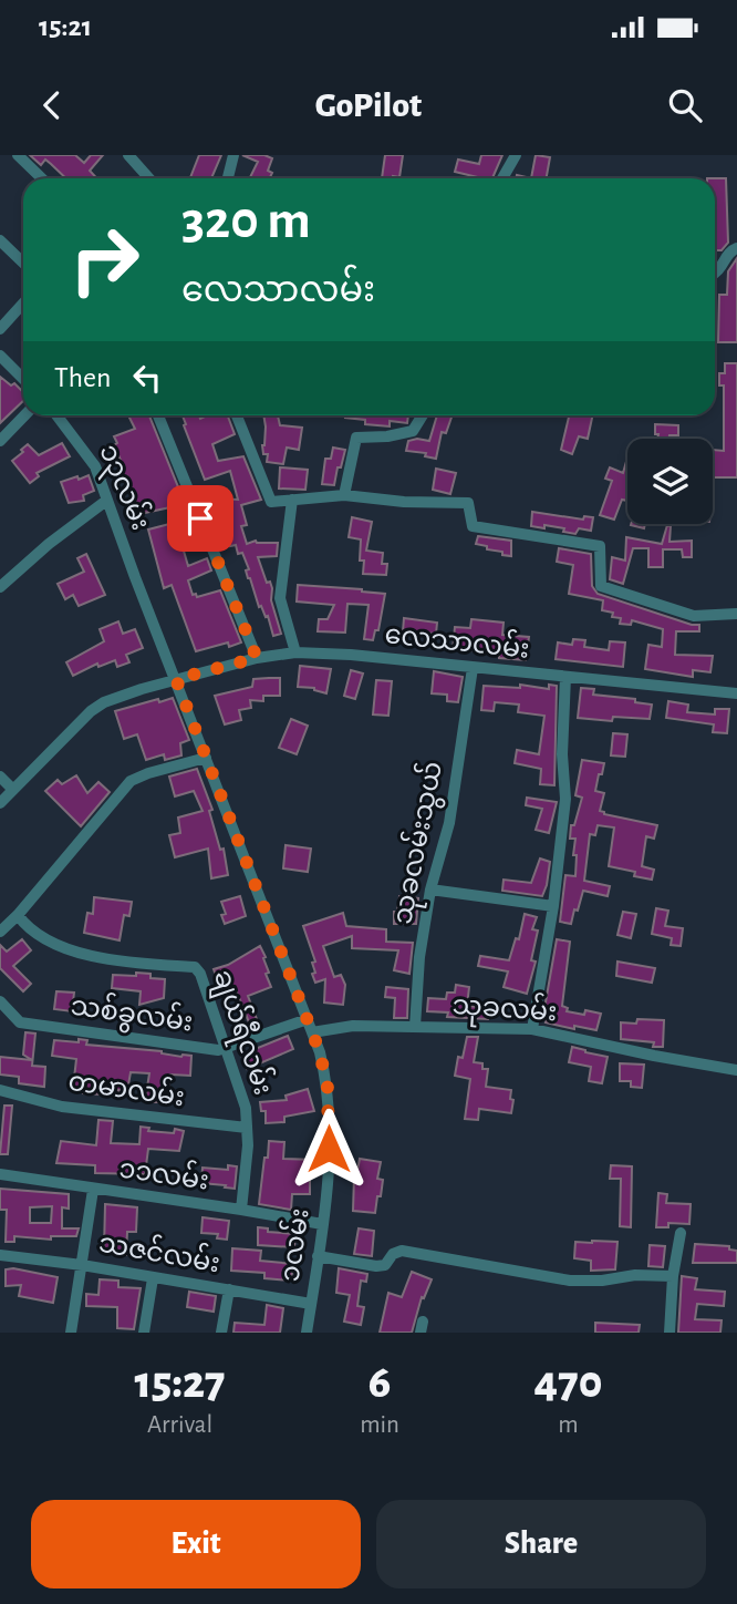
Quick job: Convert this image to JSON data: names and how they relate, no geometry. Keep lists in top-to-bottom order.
{
  "streets": {
    "street": [
      "၁၃လမ်း",
      "လေသာလမ်း",
      "သုခလမ်းသွယ်",
      "သုခလမ်း",
      "သစ်ခွလမ်း",
      "ချယ်ရီလမ်း",
      "တမာလမ်း",
      "၁၁လမ်း",
      "၁လမ်း",
      "သဇင်လမ်း"
    ]
  },
  "crossings": [
    ["၁၃လမ်း", "လေသာလမ်း"],
    ["၁၃လမ်း", "၁လမ်း"],
    ["လေသာလမ်း", "သုခလမ်းသွယ်"],
    ["လေသာလမ်း", "၁လမ်း"],
    ["သုခလမ်းသွယ်", "သုခလမ်း"],
    ["သုခလမ်း", "၁လမ်း"],
    ["သစ်ခွလမ်း", "ချယ်ရီလမ်း"],
    ["သစ်ခွလမ်း", "၁လမ်း"],
    ["ချယ်ရီလမ်း", "တမာလမ်း"],
    ["ချယ်ရီလမ်း", "၁၁လမ်း"],
    ["၁၁လမ်း", "၁လမ်း"],
    ["၁လမ်း", "သဇင်လမ်း"]
  ],
  "page": {
    "status": "15:21",
    "header": "GoPilot",
    "turn": ["320 m", "လေသာလမ်း"],
    "then": "Then",
    "eta": [
      "15:27",
      "Arrival",
      "6",
      "min",
      "470",
      "m"
    ],
    "buttons": ["Exit", "Share"]
  }
}
